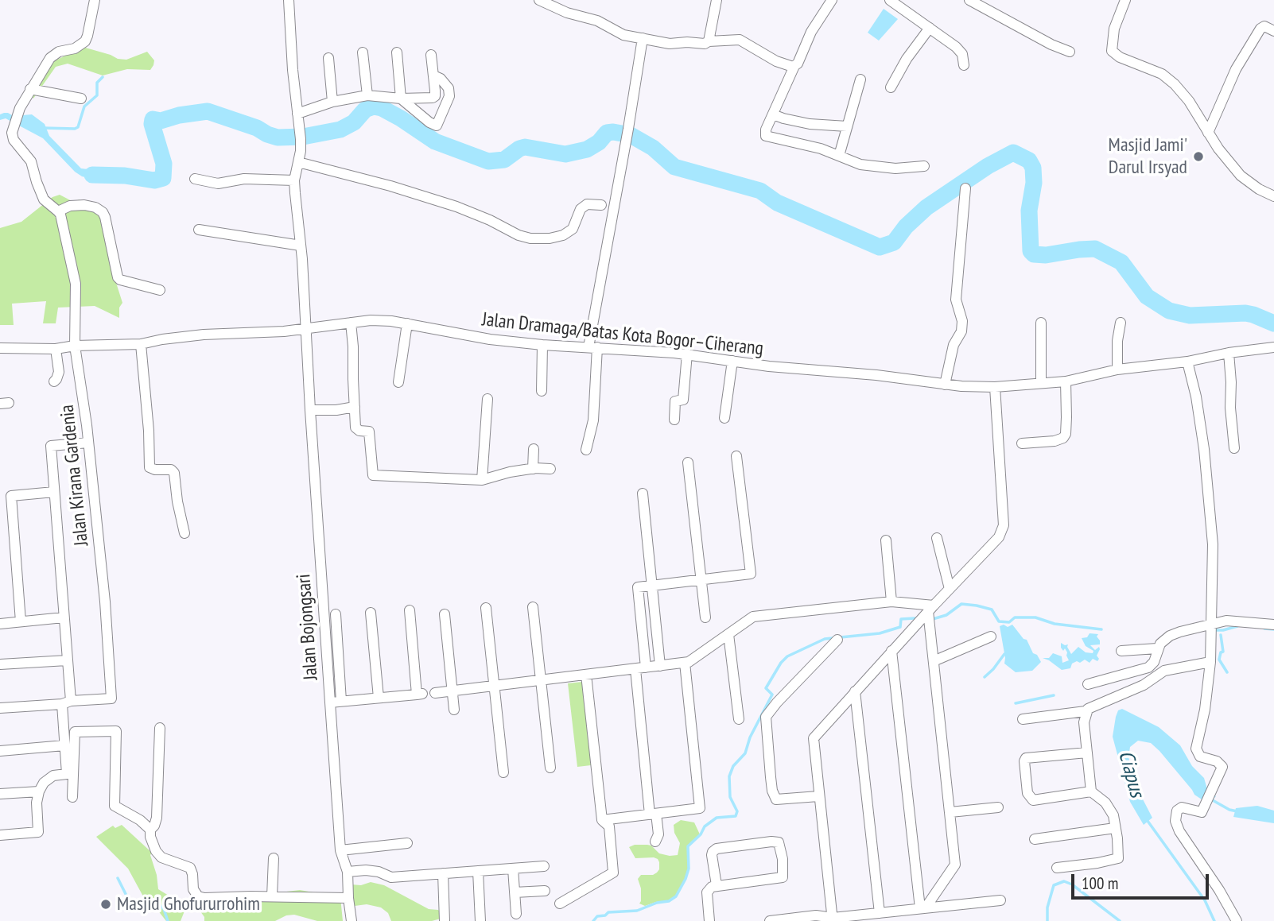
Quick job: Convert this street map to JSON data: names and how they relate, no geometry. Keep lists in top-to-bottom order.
{
  "streets": {
    "street": ["Jalan Dramaga/Batas Kota Bogor–Ciherang", "Jalan Kirana Gardenia", "Jalan Bojongsari"]
  },
  "crossings": [
    ["Jalan Dramaga/Batas Kota Bogor–Ciherang", "Jalan Kirana Gardenia"],
    ["Jalan Dramaga/Batas Kota Bogor–Ciherang", "Jalan Bojongsari"]
  ],
  "water": ["Ciapus"],
  "places": ["Masjid Jami' Darul Irsyad", "Masjid Ghofururrohim"],
  "scale_bar": "100 m"
}
